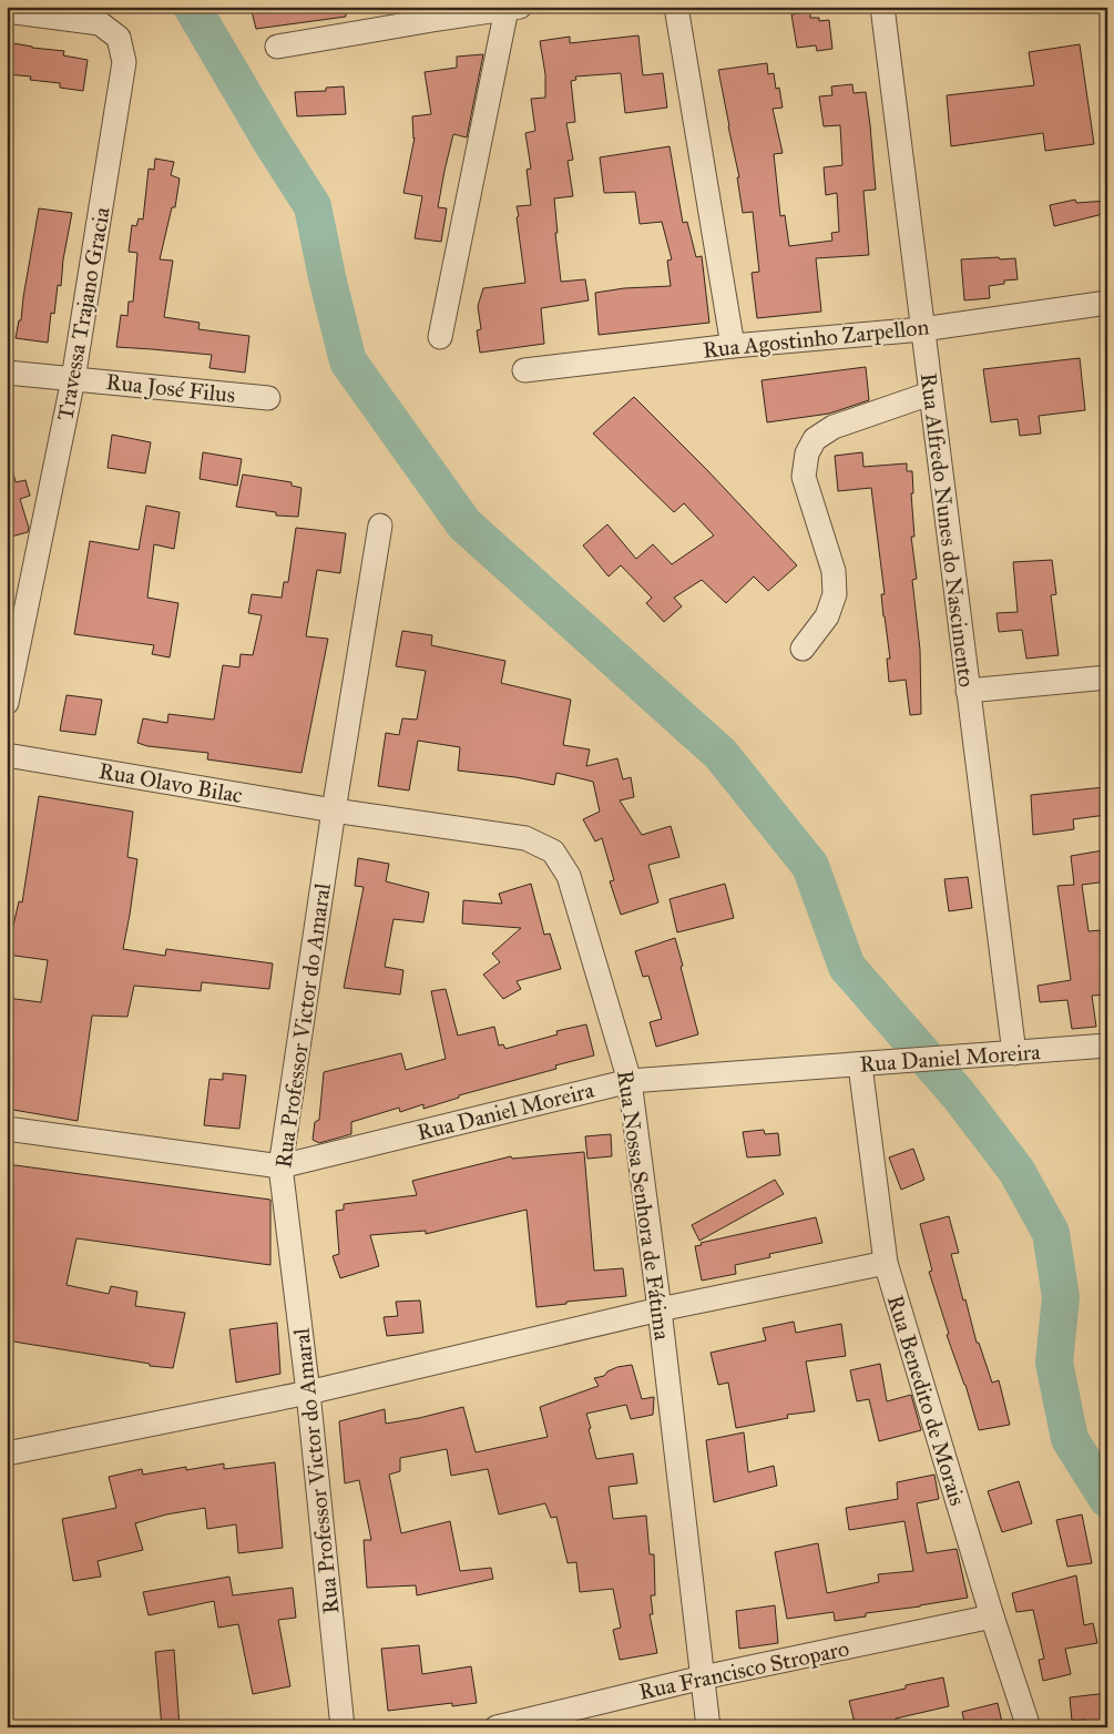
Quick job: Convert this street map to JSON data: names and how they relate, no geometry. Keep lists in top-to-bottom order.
{
  "streets": {
    "street": [
      "Travessa Trajano Gracia",
      "Rua Agostinho Zarpellon",
      "Rua José Filus",
      "Rua Alfredo Nunes do Nascimento",
      "Rua Olavo Bilac",
      "Rua Professor Victor do Amaral",
      "Rua Daniel Moreira",
      "Rua Nossa Senhora de Fátima",
      "Rua Benedito de Morais",
      "Rua Francisco Stroparo"
    ]
  },
  "crossings": [
    ["Travessa Trajano Gracia", "Rua José Filus"],
    ["Rua Agostinho Zarpellon", "Rua Alfredo Nunes do Nascimento"],
    ["Rua Alfredo Nunes do Nascimento", "Rua Daniel Moreira"],
    ["Rua Olavo Bilac", "Rua Professor Victor do Amaral"],
    ["Rua Olavo Bilac", "Rua Nossa Senhora de Fátima"],
    ["Rua Professor Victor do Amaral", "Rua Daniel Moreira"],
    ["Rua Professor Victor do Amaral", "Rua Nossa Senhora de Fátima"],
    ["Rua Daniel Moreira", "Rua Nossa Senhora de Fátima"],
    ["Rua Daniel Moreira", "Rua Benedito de Morais"],
    ["Rua Nossa Senhora de Fátima", "Rua Francisco Stroparo"],
    ["Rua Benedito de Morais", "Rua Francisco Stroparo"]
  ]
}
